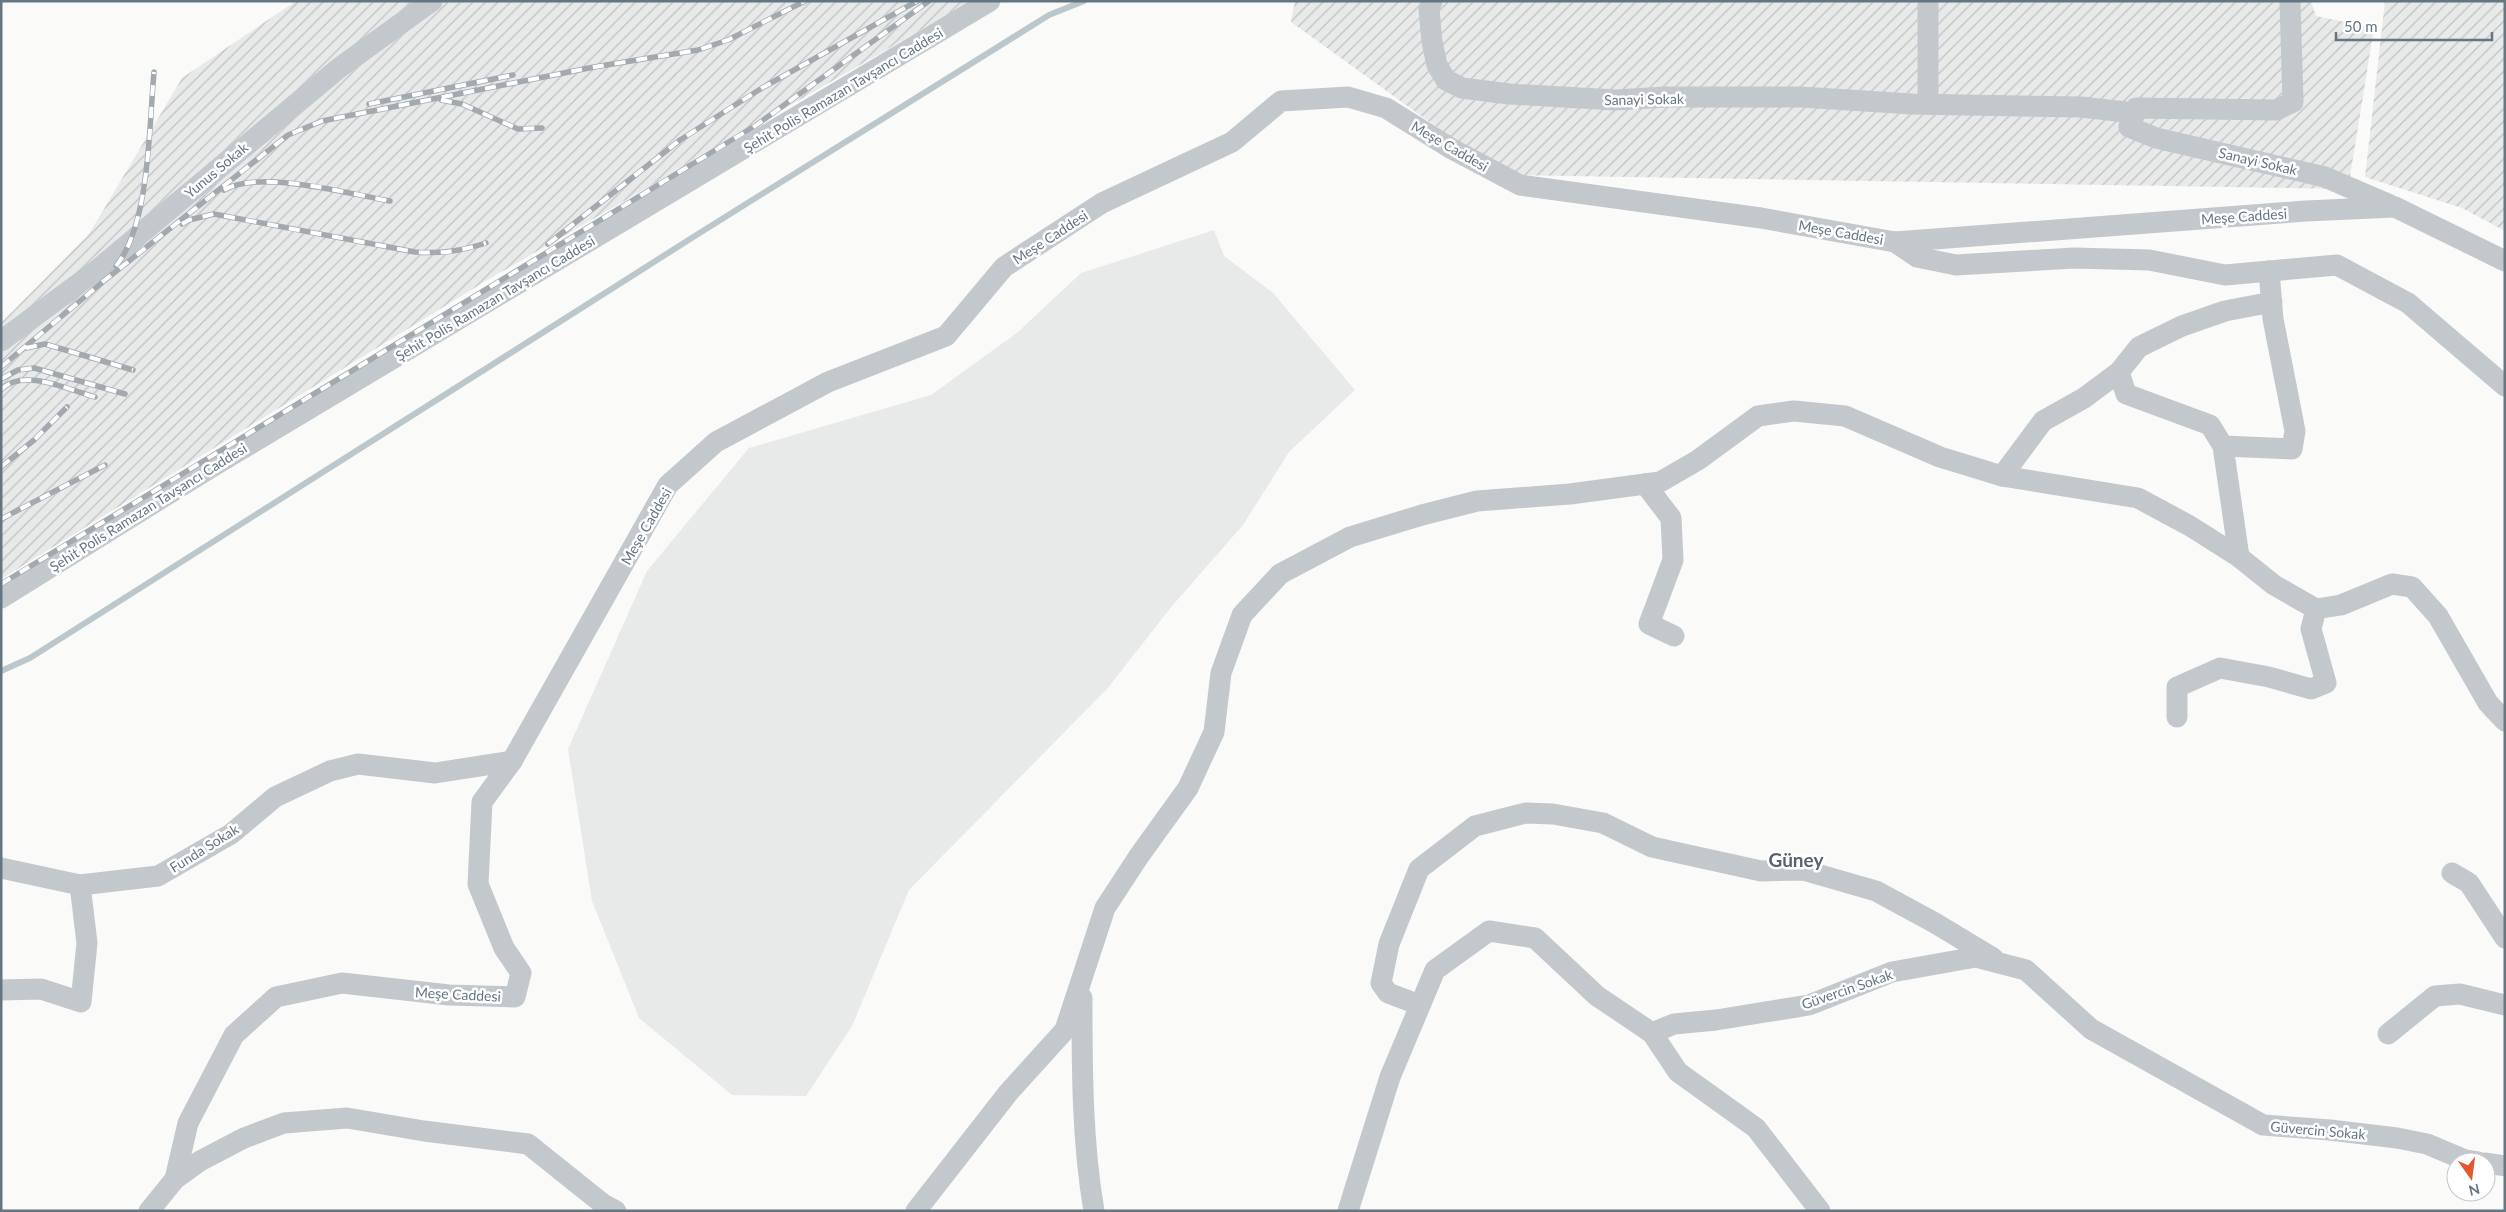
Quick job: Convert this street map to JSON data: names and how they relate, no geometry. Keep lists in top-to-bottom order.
{
  "streets": {
    "street": [
      "Şehit Polis Ramazan Tavşancı Caddesi",
      "Sanayi Sokak",
      "Meşe Caddesi",
      "Yunus Sokak",
      "Funda Sokak",
      "Güvercin Sokak"
    ]
  },
  "crossings": [
    ["Sanayi Sokak", "Meşe Caddesi"],
    ["Meşe Caddesi", "Funda Sokak"]
  ],
  "districts": ["Güney"],
  "scale_bar": "50 m",
  "north": "bottom"
}
